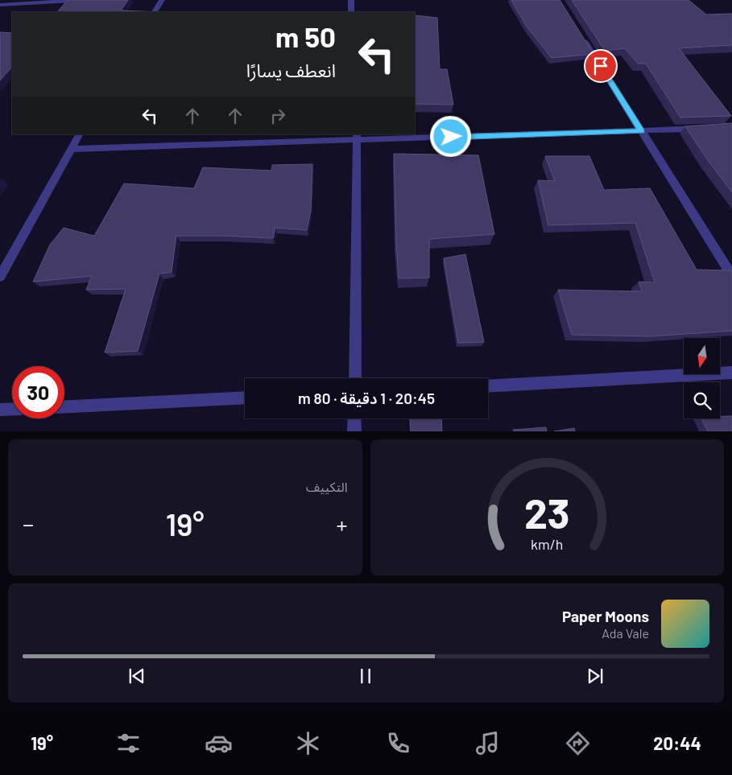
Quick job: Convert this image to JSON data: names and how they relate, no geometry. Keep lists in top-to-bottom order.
{
  "north": "bottom",
  "page": {
    "turn": ["50 m", "انعطف يسارًا"],
    "limit": "30",
    "trip": "20:45 · 1 دقيقة · 80 m",
    "tile": "التكييف",
    "heat": ["−", "19°", "+"],
    "song": ["Paper Moons", "Ada Vale"],
    "tabs": ["20:44", "19°"],
    "gauge": ["23", "km/h"]
  }
}
